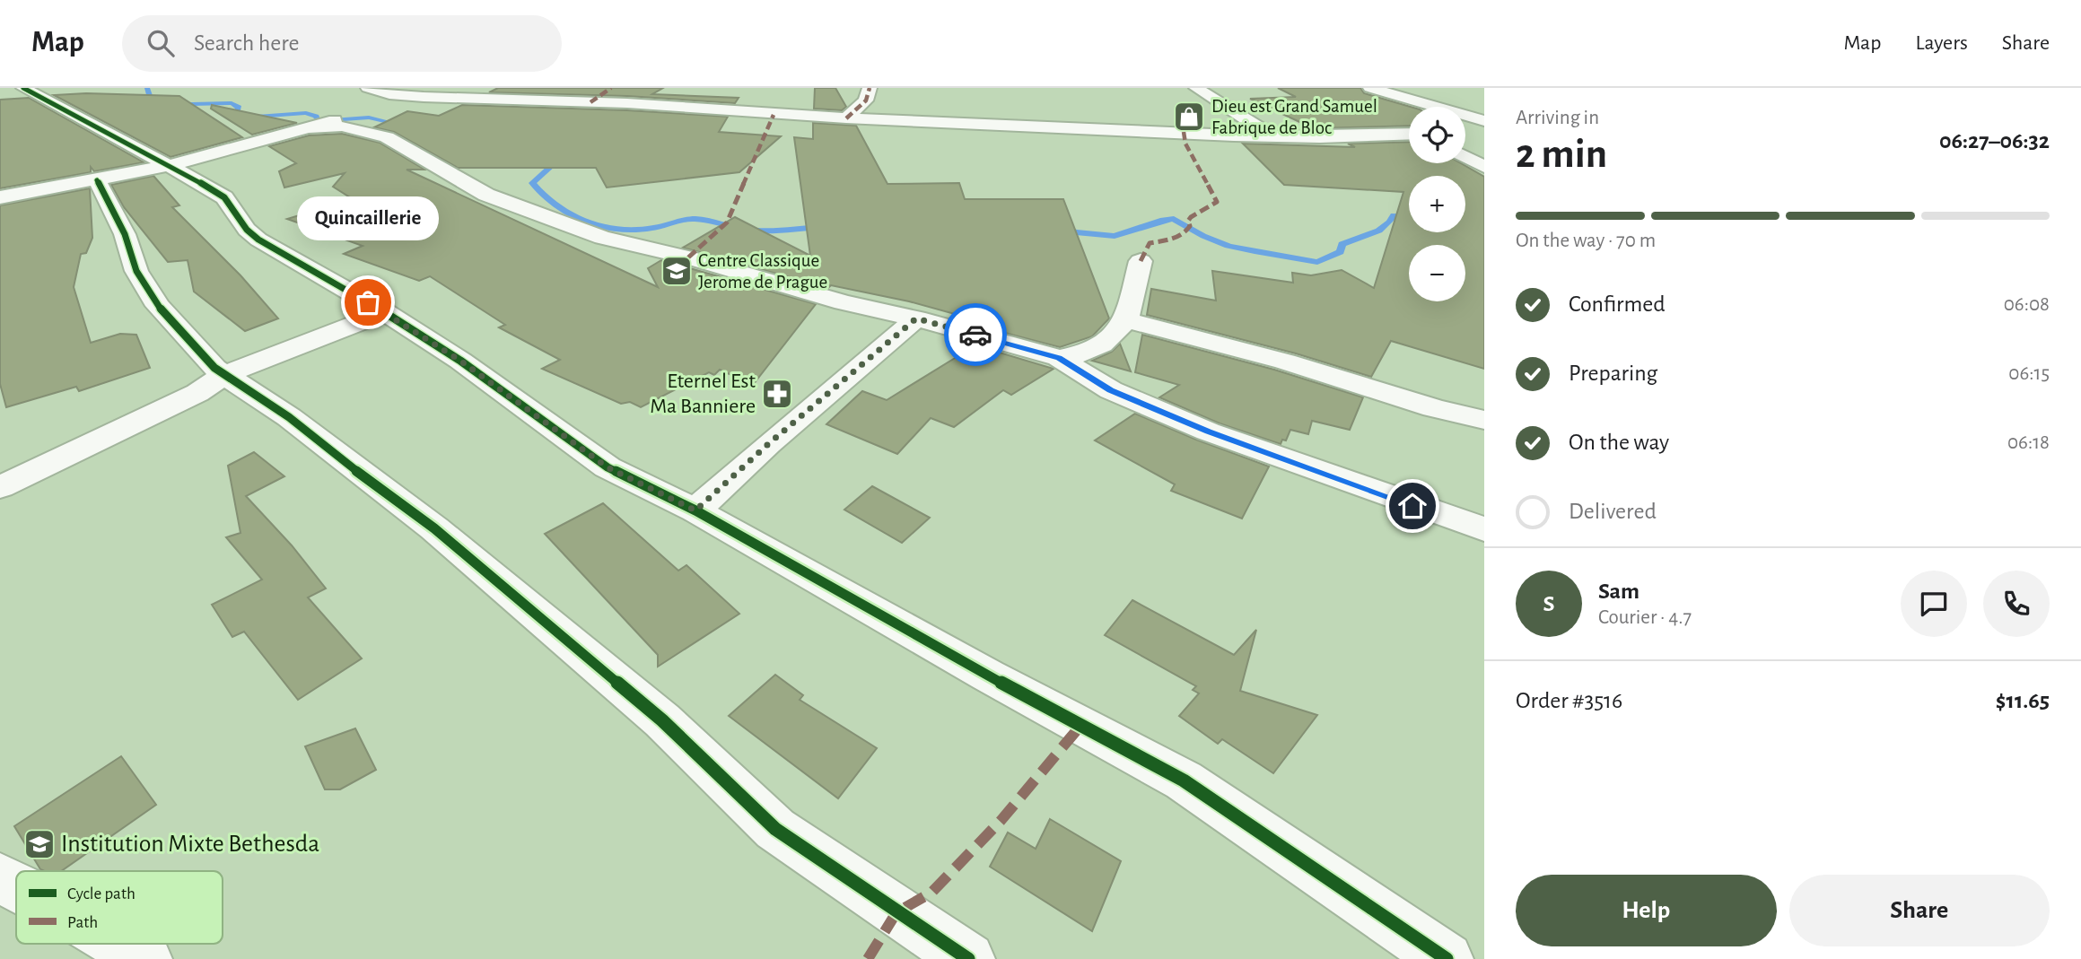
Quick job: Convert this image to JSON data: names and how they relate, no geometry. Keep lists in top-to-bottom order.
{
  "places": {
    "shop": ["Dieu est Grand Samuel Fabrique de Bloc"],
    "school or university": ["Centre Classique Jerome de Prague", "Institution Mixte Bethesda"],
    "other": ["Quincaillerie"],
    "pharmacy": ["Eternel Est Ma Banniere"]
  },
  "legend": ["Cycle path", "Path"],
  "page": {
    "header": "Map",
    "search": "Search here",
    "nav": ["Map", "Layers", "Share"],
    "heading": ["2 min", "Arriving in", "06:27–06:32"],
    "panel": [
      "Sam",
      "Courier · 4.7",
      "Order #3516",
      "$11.65"
    ],
    "map_buttons": ["+", "−"],
    "bar": "On the way · 70 m",
    "bubble": "Quincaillerie",
    "list": [
      ["Confirmed", "06:08"],
      ["Preparing", "06:15"],
      ["On the way", "06:18"],
      "Delivered"
    ],
    "round": "S",
    "buttons": ["Help", "Share"]
  }
}
